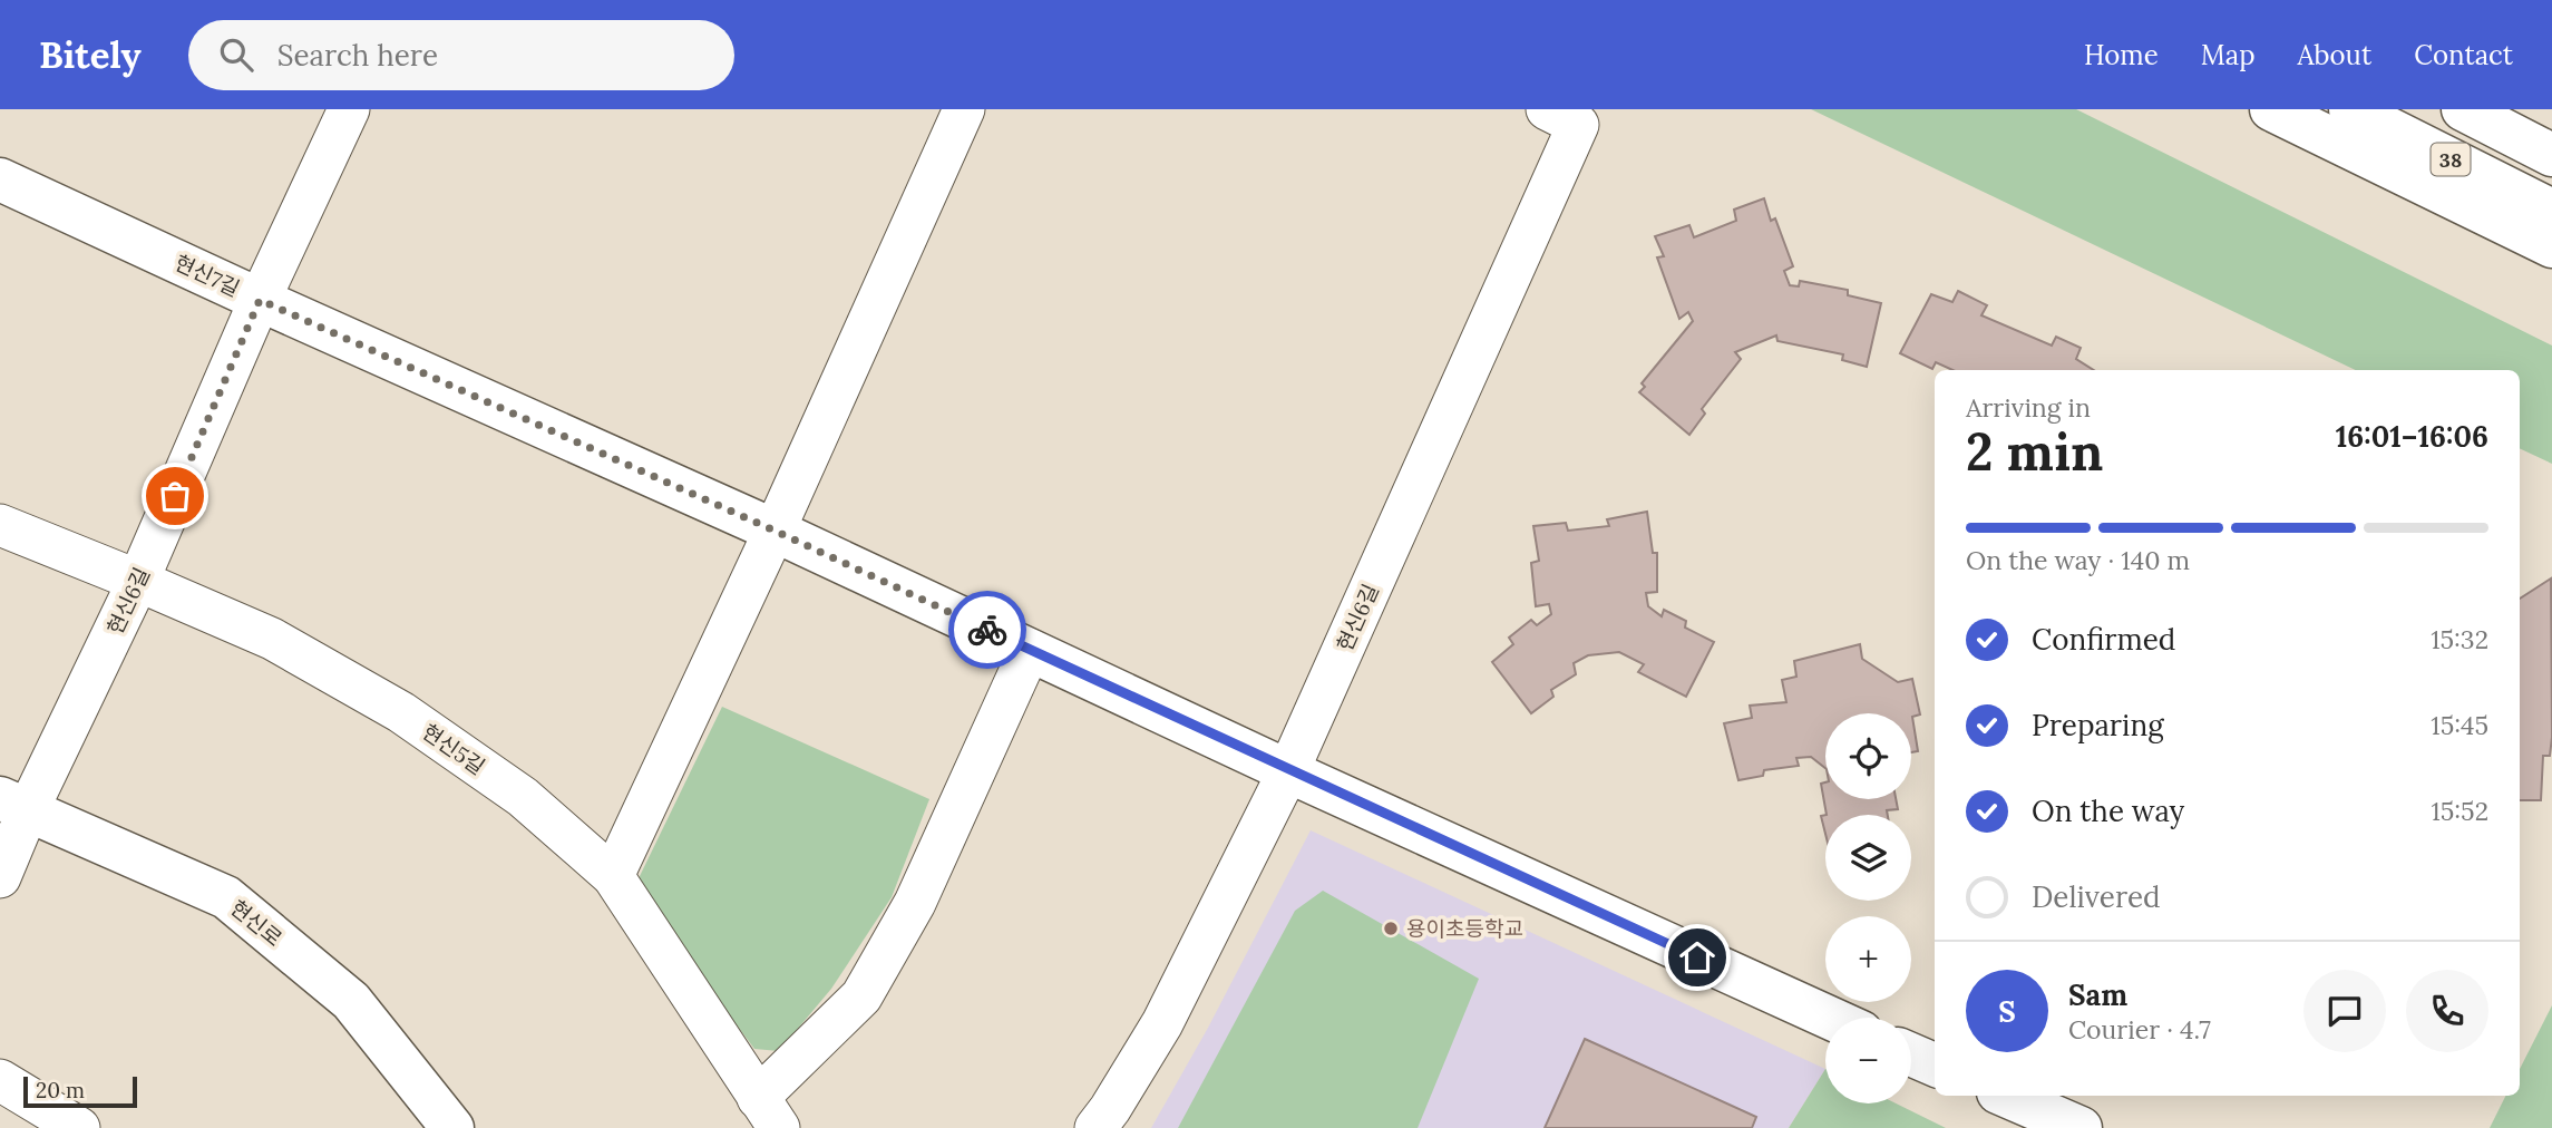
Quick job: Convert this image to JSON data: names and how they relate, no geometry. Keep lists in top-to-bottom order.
{
  "streets": {
    "street": [
      "38",
      "현신7길",
      "현신6길",
      "현신5길",
      "현신로"
    ]
  },
  "crossings": [
    ["현신7길", "현신6길"],
    ["현신6길", "현신5길"],
    ["현신6길", "현신로"]
  ],
  "places": ["용이초등학교"],
  "scale_bar": "20 m",
  "page": {
    "header": "Bitely",
    "search": "Search here",
    "nav": [
      "Home",
      "Map",
      "About",
      "Contact"
    ],
    "heading": ["2 min", "Arriving in", "16:01–16:06"],
    "panel": ["Sam", "Courier · 4.7"],
    "bar": "On the way · 140 m",
    "list": [
      ["Confirmed", "15:32"],
      ["Preparing", "15:45"],
      ["On the way", "15:52"],
      "Delivered"
    ],
    "map_buttons": ["+", "−"],
    "round": "S",
    "scale": "20 m"
  }
}
